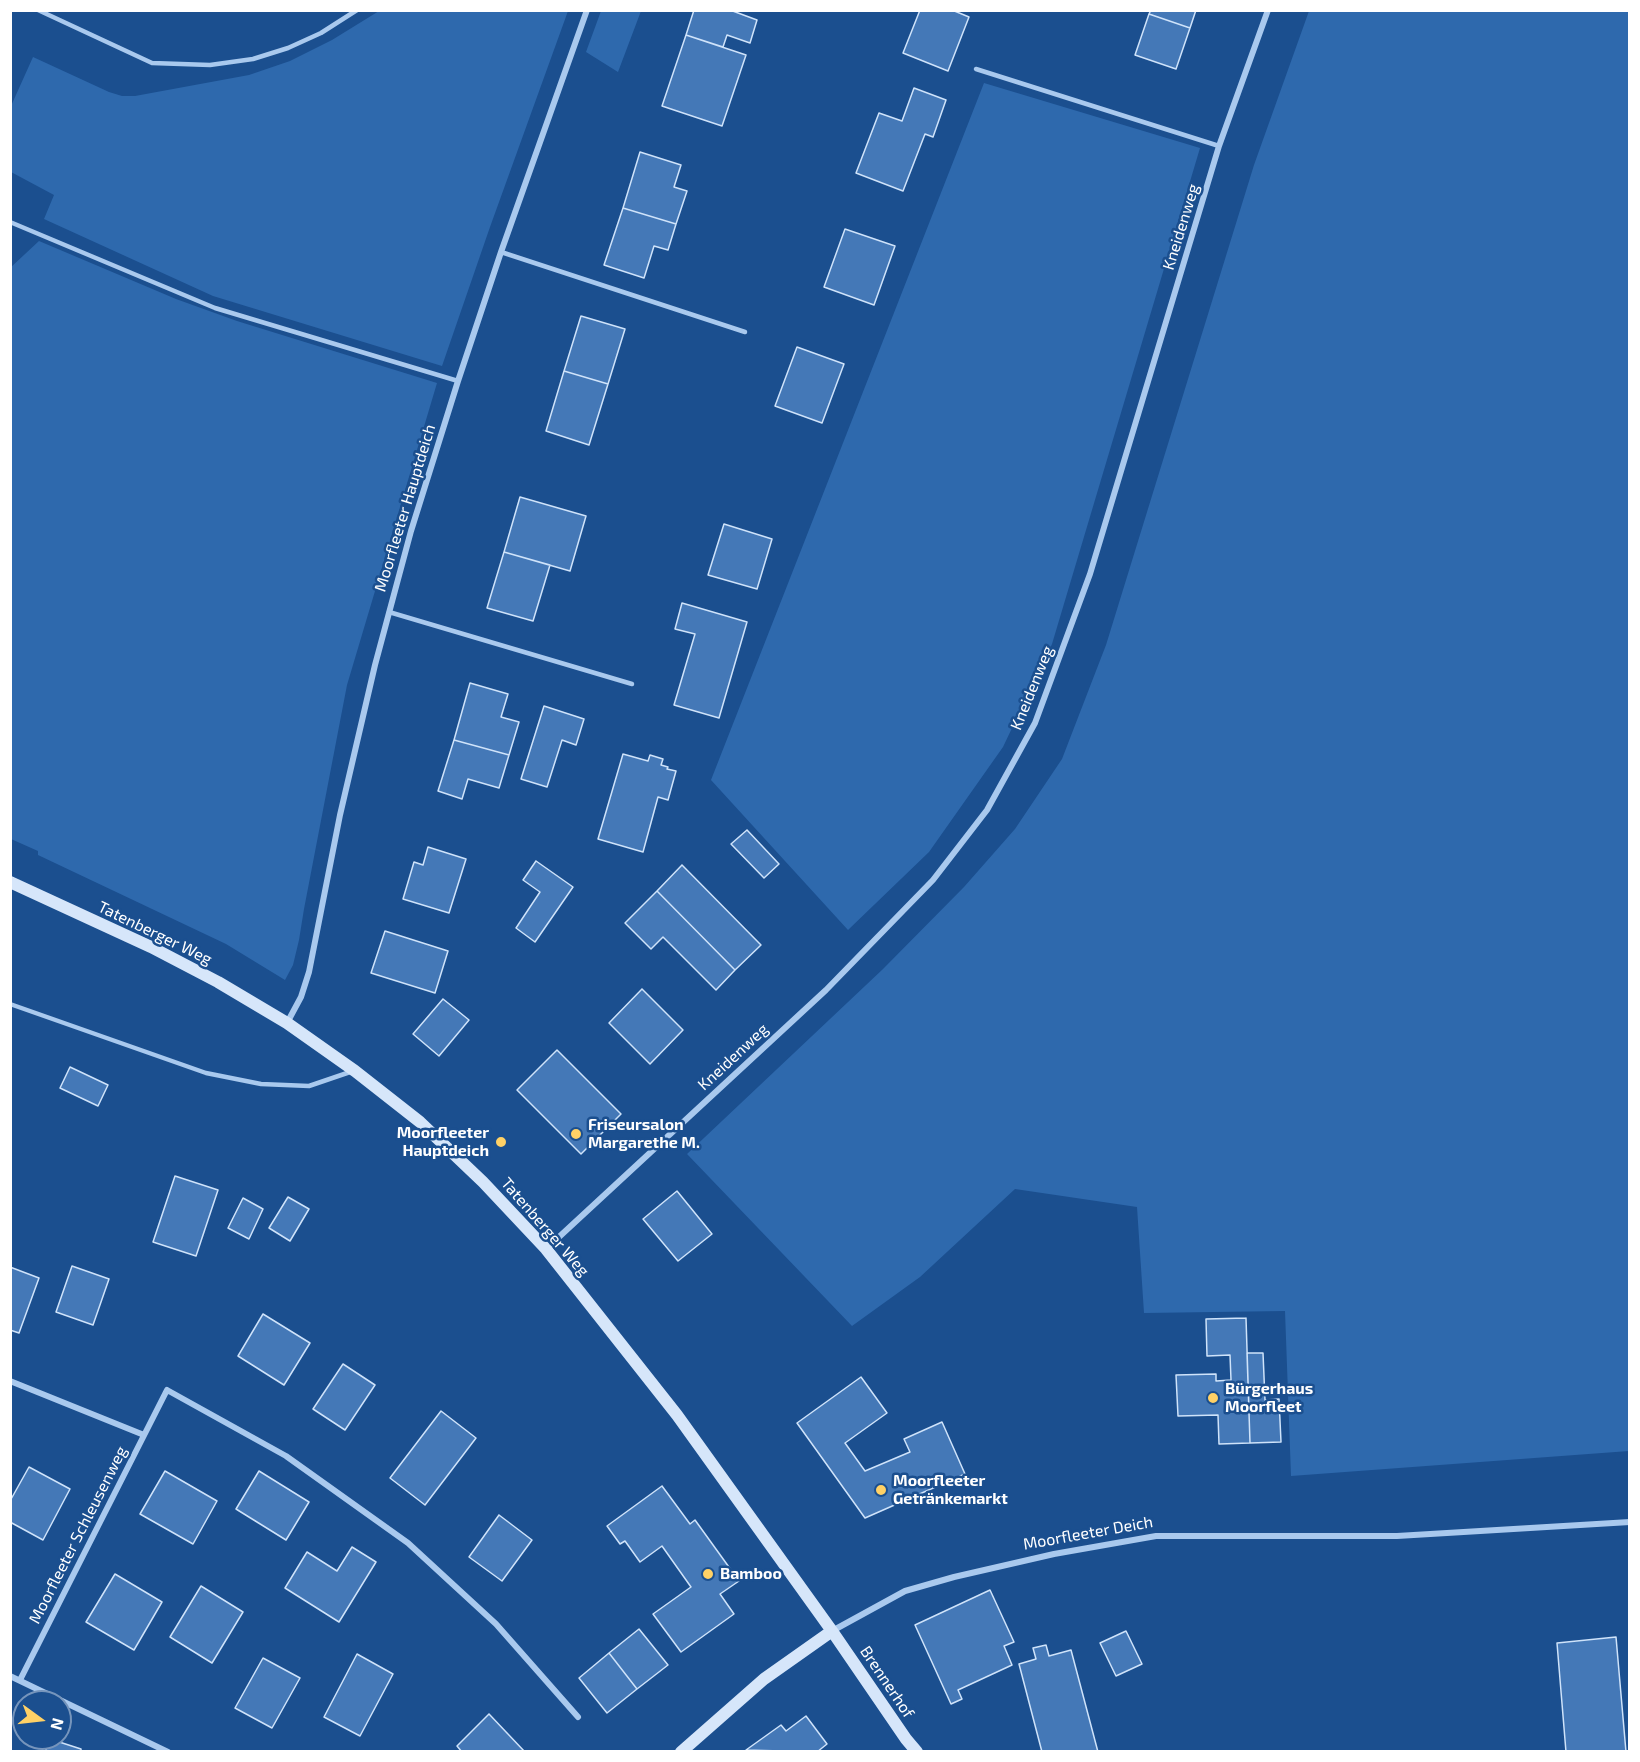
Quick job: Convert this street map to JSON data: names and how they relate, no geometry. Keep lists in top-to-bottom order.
{
  "streets": {
    "street": [
      "Kneidenweg",
      "Moorfleeter Hauptdeich",
      "Tatenberger Weg",
      "Moorfleeter Deich",
      "Moorfleeter Schleusenweg",
      "Brennerhof"
    ]
  },
  "crossings": [
    ["Kneidenweg", "Tatenberger Weg"],
    ["Moorfleeter Hauptdeich", "Tatenberger Weg"],
    ["Tatenberger Weg", "Moorfleeter Deich"],
    ["Tatenberger Weg", "Brennerhof"],
    ["Moorfleeter Deich", "Brennerhof"]
  ],
  "places": [
    "Friseursalon Margarethe M.",
    "Moorfleeter Hauptdeich",
    "Bürgerhaus Moorfleet",
    "Moorfleeter Getränkemarkt",
    "Bamboo"
  ],
  "north": "right"
}
